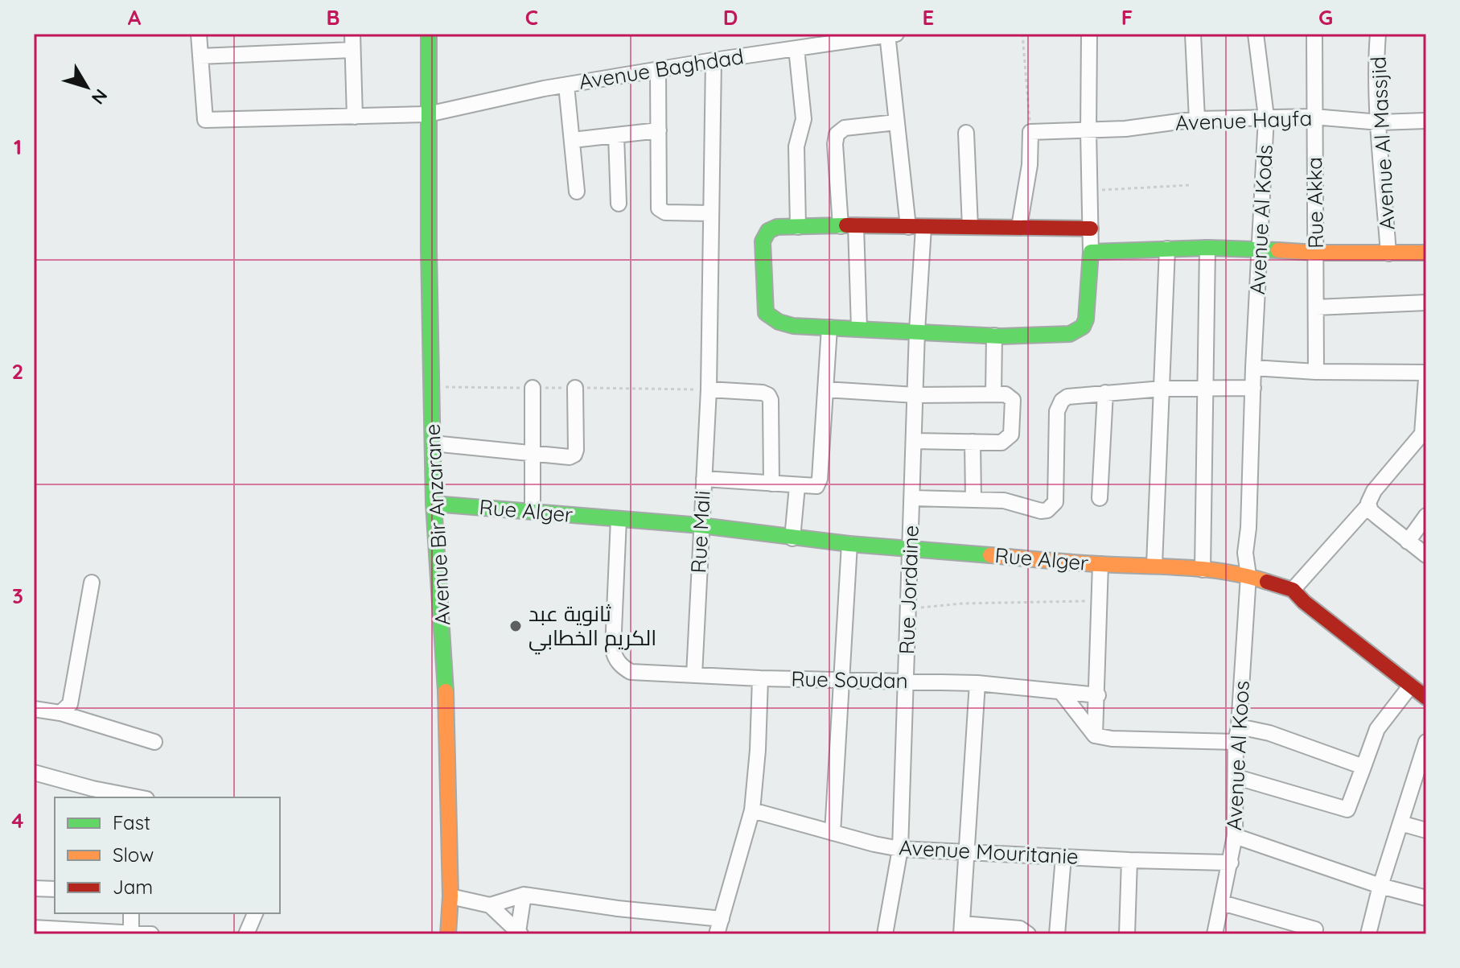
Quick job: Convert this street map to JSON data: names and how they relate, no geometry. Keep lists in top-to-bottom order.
{
  "streets": {
    "street": [
      "Avenue Baghdad",
      "Avenue Hayfa",
      "Avenue Al Massjid",
      "Rue Akka",
      "Avenue Al Kods",
      "Rue Alger",
      "Avenue Bir Anzarane",
      "Rue Mali",
      "Rue Jordaine",
      "Rue Soudan",
      "Avenue Al Koos",
      "Avenue Mouritanie"
    ]
  },
  "crossings": [
    ["Avenue Baghdad", "Avenue Bir Anzarane"],
    ["Avenue Baghdad", "Rue Mali"],
    ["Avenue Hayfa", "Avenue Al Massjid"],
    ["Avenue Hayfa", "Rue Akka"],
    ["Avenue Hayfa", "Avenue Al Kods"],
    ["Avenue Al Kods", "Avenue Al Koos"],
    ["Rue Alger", "Avenue Bir Anzarane"],
    ["Rue Alger", "Rue Mali"],
    ["Rue Alger", "Rue Jordaine"],
    ["Rue Alger", "Rue Soudan"],
    ["Rue Alger", "Avenue Al Koos"],
    ["Rue Mali", "Rue Soudan"],
    ["Rue Jordaine", "Rue Soudan"],
    ["Rue Jordaine", "Avenue Mouritanie"],
    ["Avenue Al Koos", "Avenue Mouritanie"]
  ],
  "places": ["ثانوية عبد الكريم الخطابي"],
  "legend": ["Fast", "Slow", "Jam"],
  "north": "bottom right",
  "grid": {
    "columns": [
      "A",
      "B",
      "C",
      "D",
      "E",
      "F",
      "G"
    ],
    "rows": [
      "1",
      "2",
      "3",
      "4"
    ]
  }
}
